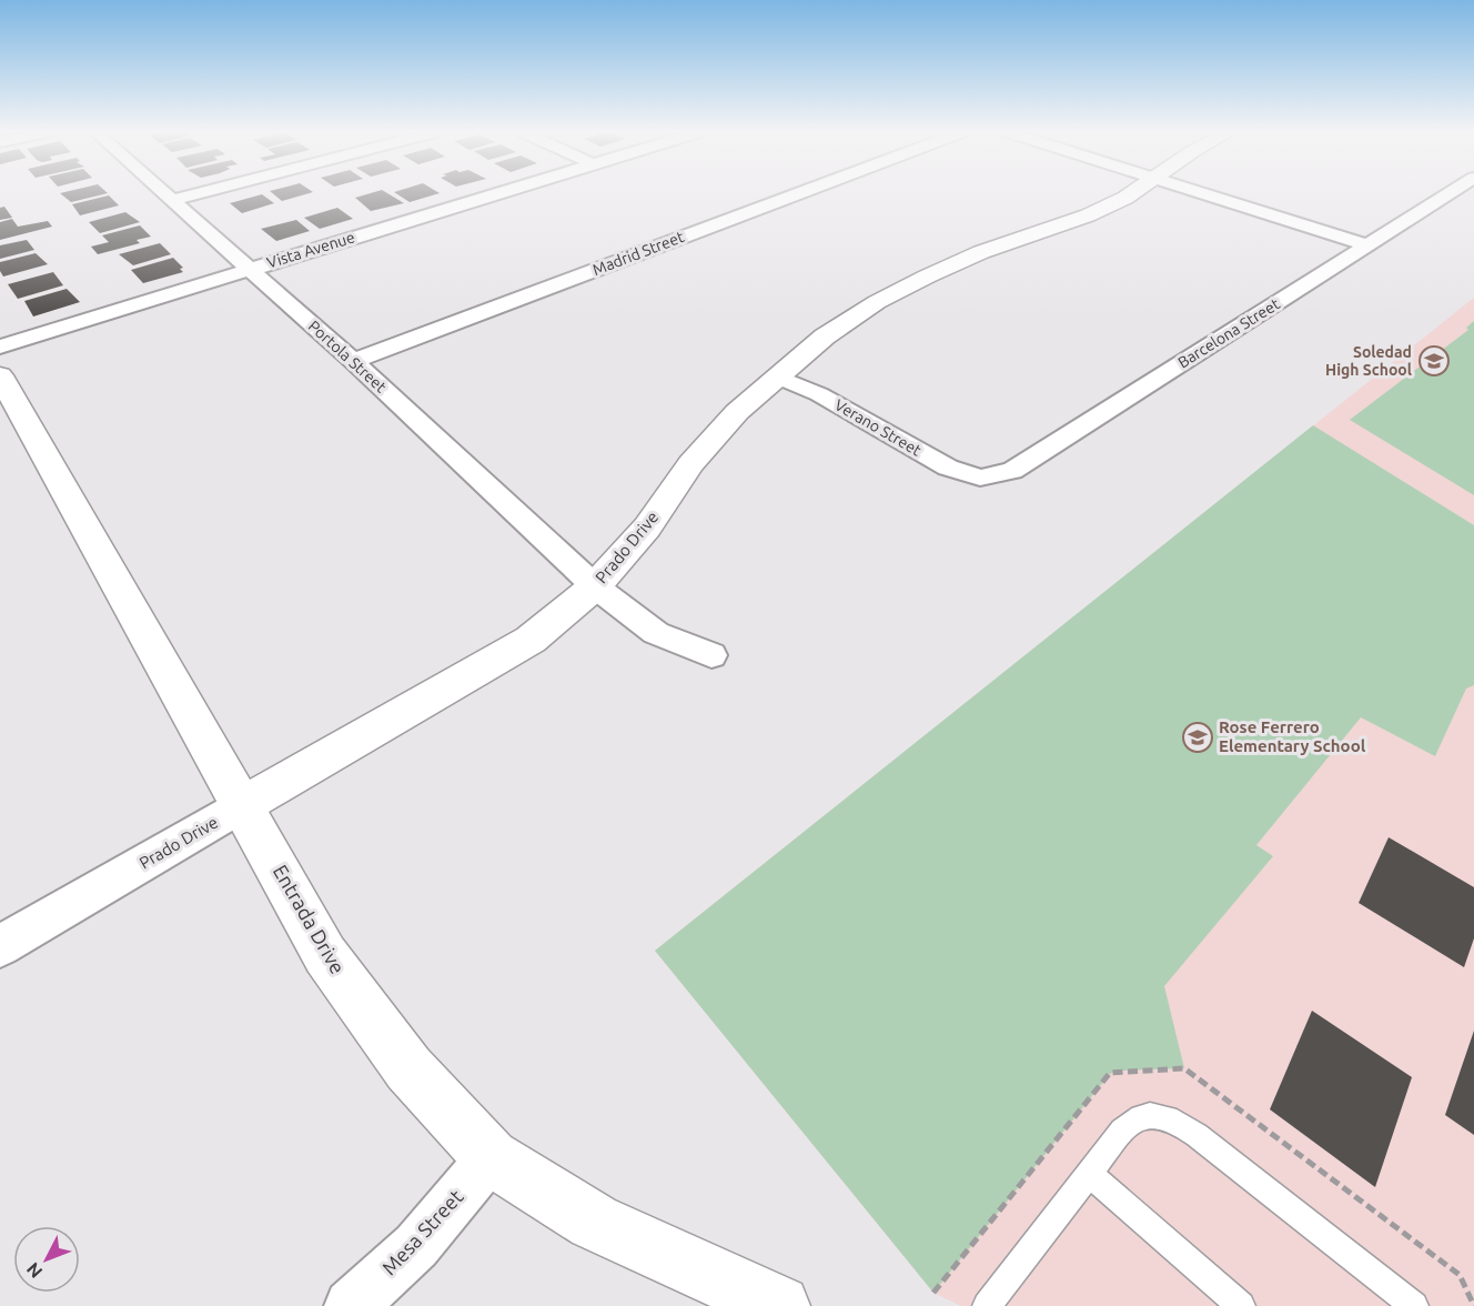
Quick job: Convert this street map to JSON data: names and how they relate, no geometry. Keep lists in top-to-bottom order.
{
  "streets": {
    "street": [
      "Vista Avenue",
      "Madrid Street",
      "Barcelona Street",
      "Portola Street",
      "Verano Street",
      "Prado Drive",
      "Entrada Drive",
      "Mesa Street"
    ]
  },
  "crossings": [
    ["Vista Avenue", "Portola Street"],
    ["Madrid Street", "Portola Street"],
    ["Barcelona Street", "Verano Street"],
    ["Portola Street", "Prado Drive"],
    ["Verano Street", "Prado Drive"],
    ["Prado Drive", "Entrada Drive"],
    ["Entrada Drive", "Mesa Street"]
  ],
  "places": {
    "school or university": ["Soledad High School", "Rose Ferrero Elementary School"]
  },
  "north": "bottom left"
}
